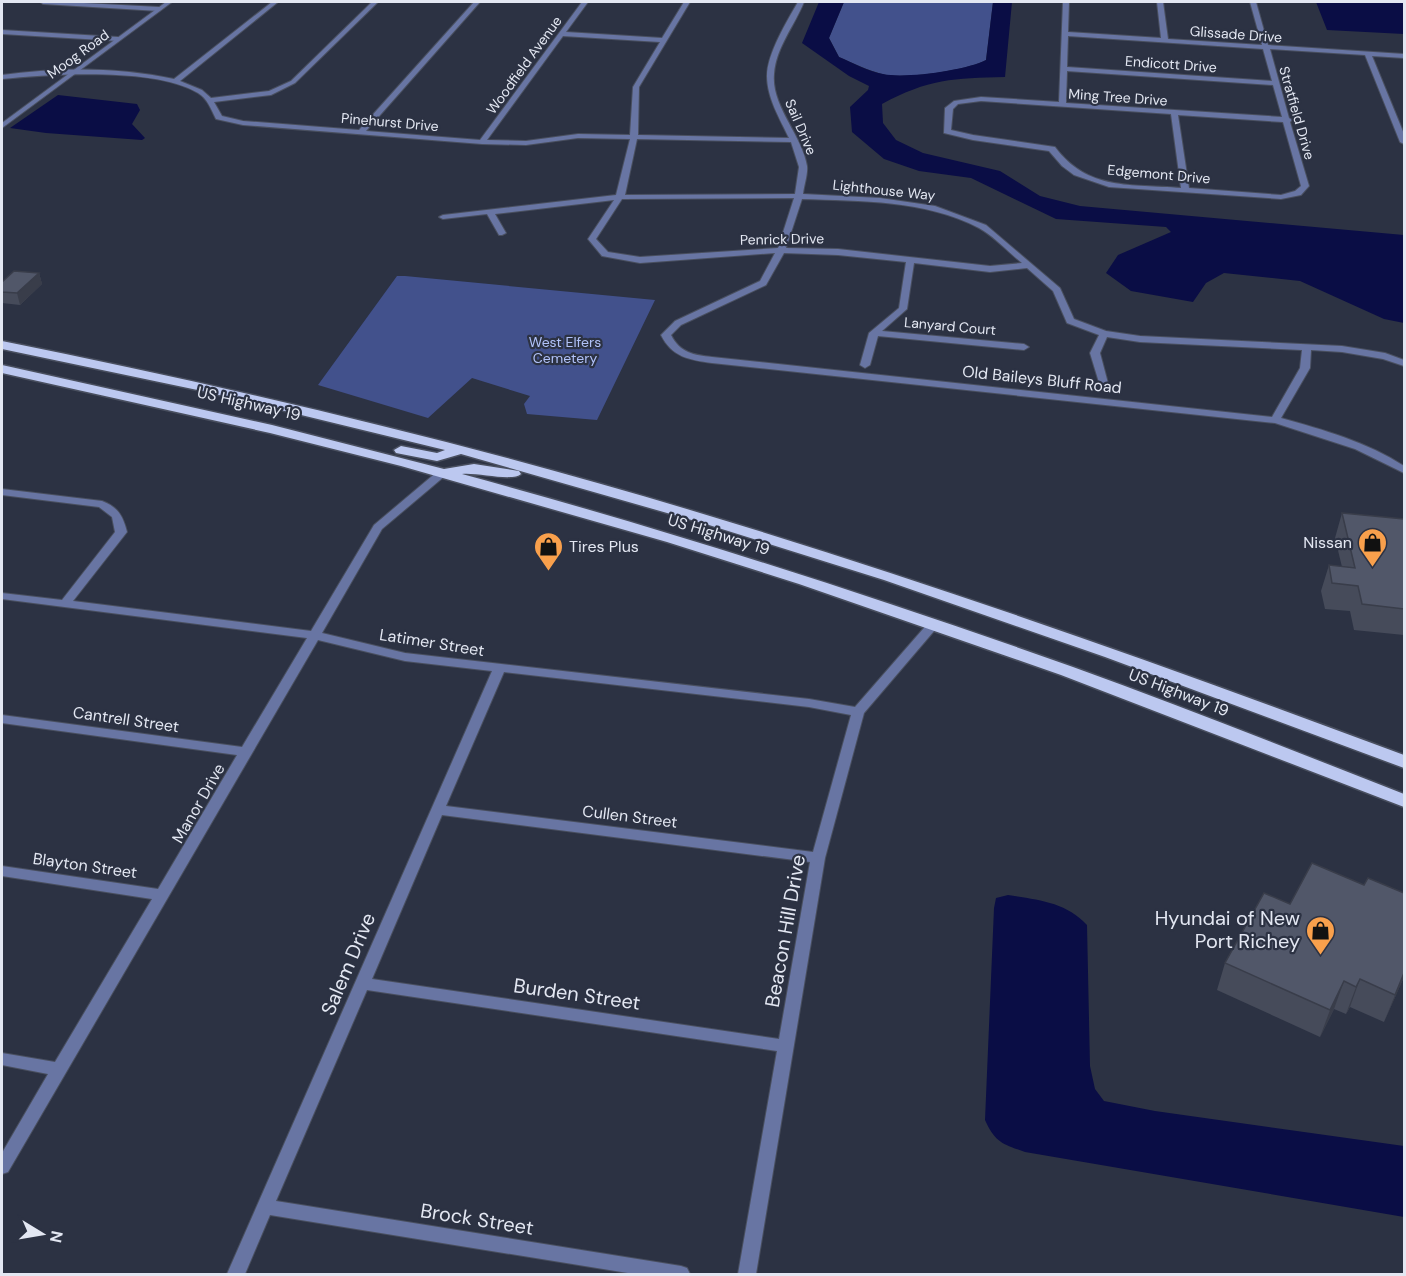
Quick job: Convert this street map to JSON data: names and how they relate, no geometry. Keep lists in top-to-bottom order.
{
  "streets": {
    "highway": ["US Highway 19"],
    "street": [
      "Glissade Drive",
      "Moog Road",
      "Endicott Drive",
      "Woodfield Avenue",
      "Ming Tree Drive",
      "Stratfield Drive",
      "Pinehurst Drive",
      "Sail Drive",
      "Edgemont Drive",
      "Lighthouse Way",
      "Penrick Drive",
      "Lanyard Court",
      "Old Baileys Bluff Road",
      "Latimer Street",
      "Cantrell Street",
      "Manor Drive",
      "Cullen Street",
      "Blayton Street",
      "Beacon Hill Drive",
      "Salem Drive",
      "Burden Street",
      "Brock Street"
    ]
  },
  "crossings": [
    ["Glissade Drive", "Stratfield Drive"],
    ["Moog Road", "Pinehurst Drive"],
    ["Endicott Drive", "Stratfield Drive"],
    ["Woodfield Avenue", "Pinehurst Drive"],
    ["Ming Tree Drive", "Stratfield Drive"],
    ["Ming Tree Drive", "Edgemont Drive"],
    ["Stratfield Drive", "Edgemont Drive"],
    ["Pinehurst Drive", "Sail Drive"],
    ["Sail Drive", "Lighthouse Way"],
    ["Sail Drive", "Penrick Drive"],
    ["Sail Drive", "Old Baileys Bluff Road"],
    ["Lighthouse Way", "Penrick Drive"],
    ["US Highway 19", "Manor Drive"],
    ["US Highway 19", "Beacon Hill Drive"],
    ["Latimer Street", "Manor Drive"],
    ["Latimer Street", "Beacon Hill Drive"],
    ["Latimer Street", "Salem Drive"],
    ["Cantrell Street", "Manor Drive"],
    ["Manor Drive", "Blayton Street"],
    ["Cullen Street", "Beacon Hill Drive"],
    ["Cullen Street", "Salem Drive"],
    ["Beacon Hill Drive", "Burden Street"],
    ["Salem Drive", "Burden Street"],
    ["Salem Drive", "Brock Street"]
  ],
  "parks": ["West Elfers Cemetery"],
  "places": {
    "shop": ["Nissan", "Tires Plus", "Hyundai of New Port Richey"]
  },
  "north": "right"
}
